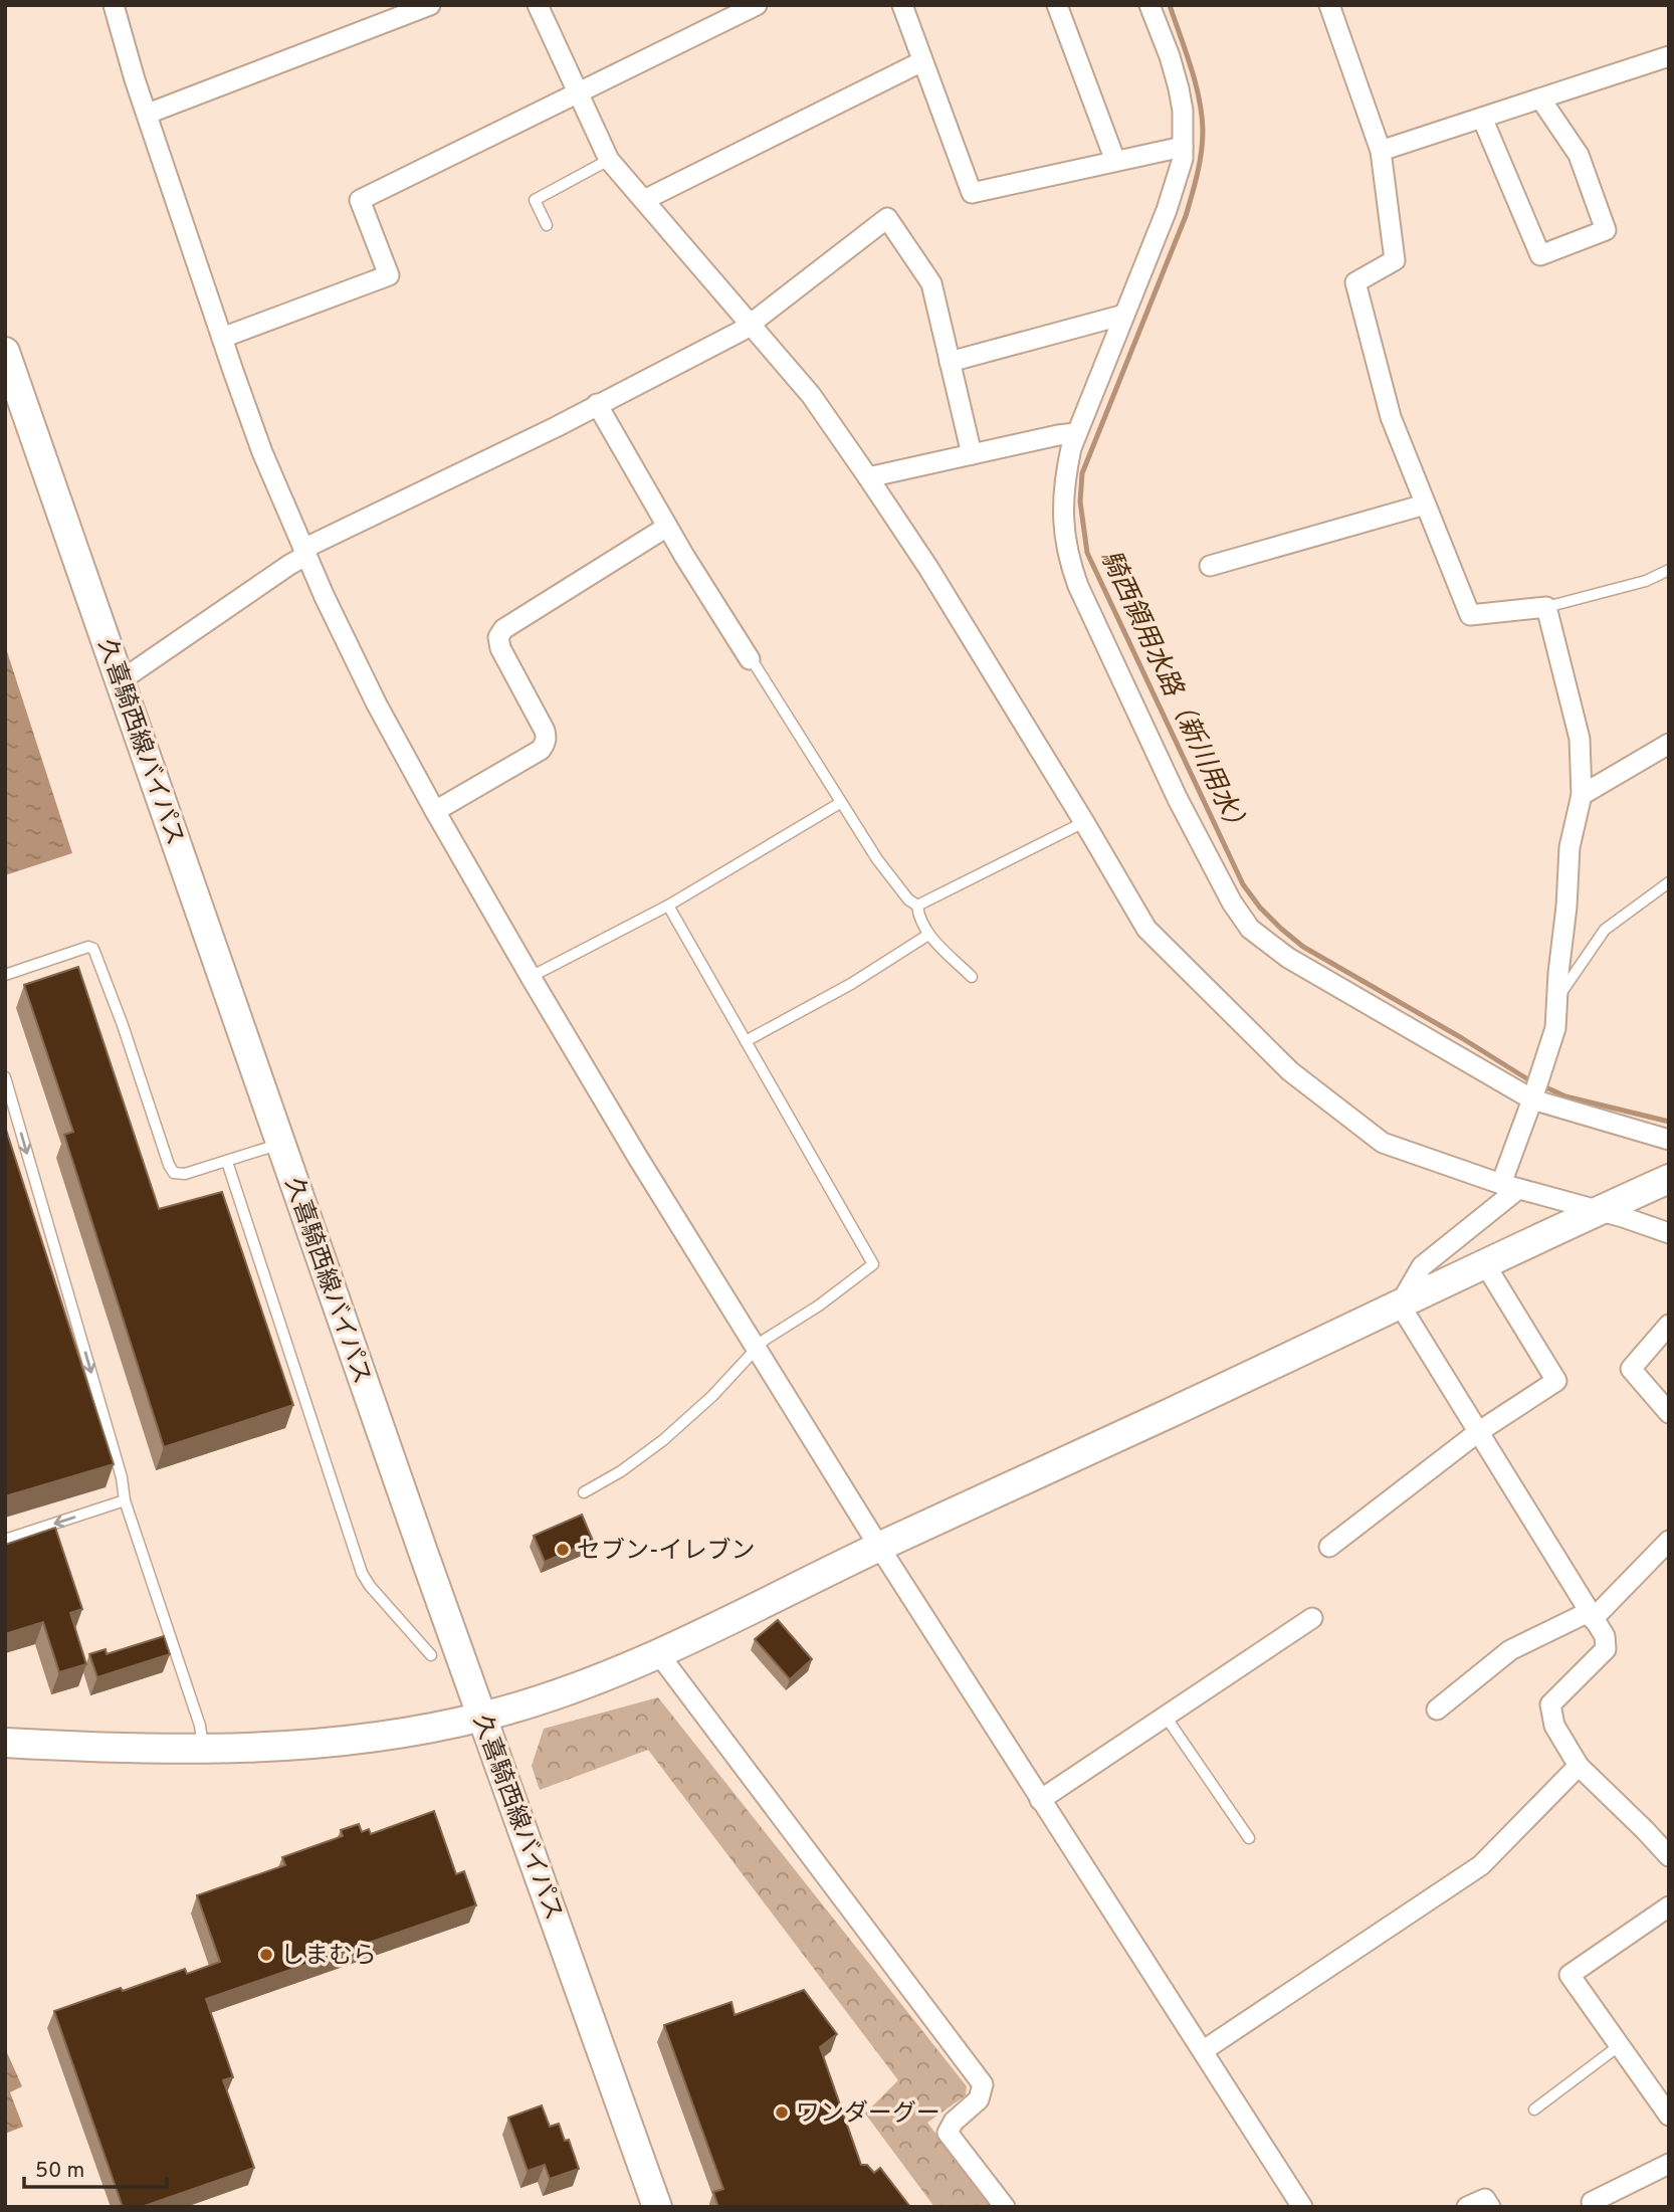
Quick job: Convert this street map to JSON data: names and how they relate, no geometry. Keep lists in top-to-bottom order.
{
  "streets": {
    "main road": ["久喜騎西線バイパス"]
  },
  "water": ["騎西領用水路（新川用水）"],
  "places": ["セブン-イレブン", "しまむら", "ワンダーグー"],
  "scale_bar": "50 m"
}
